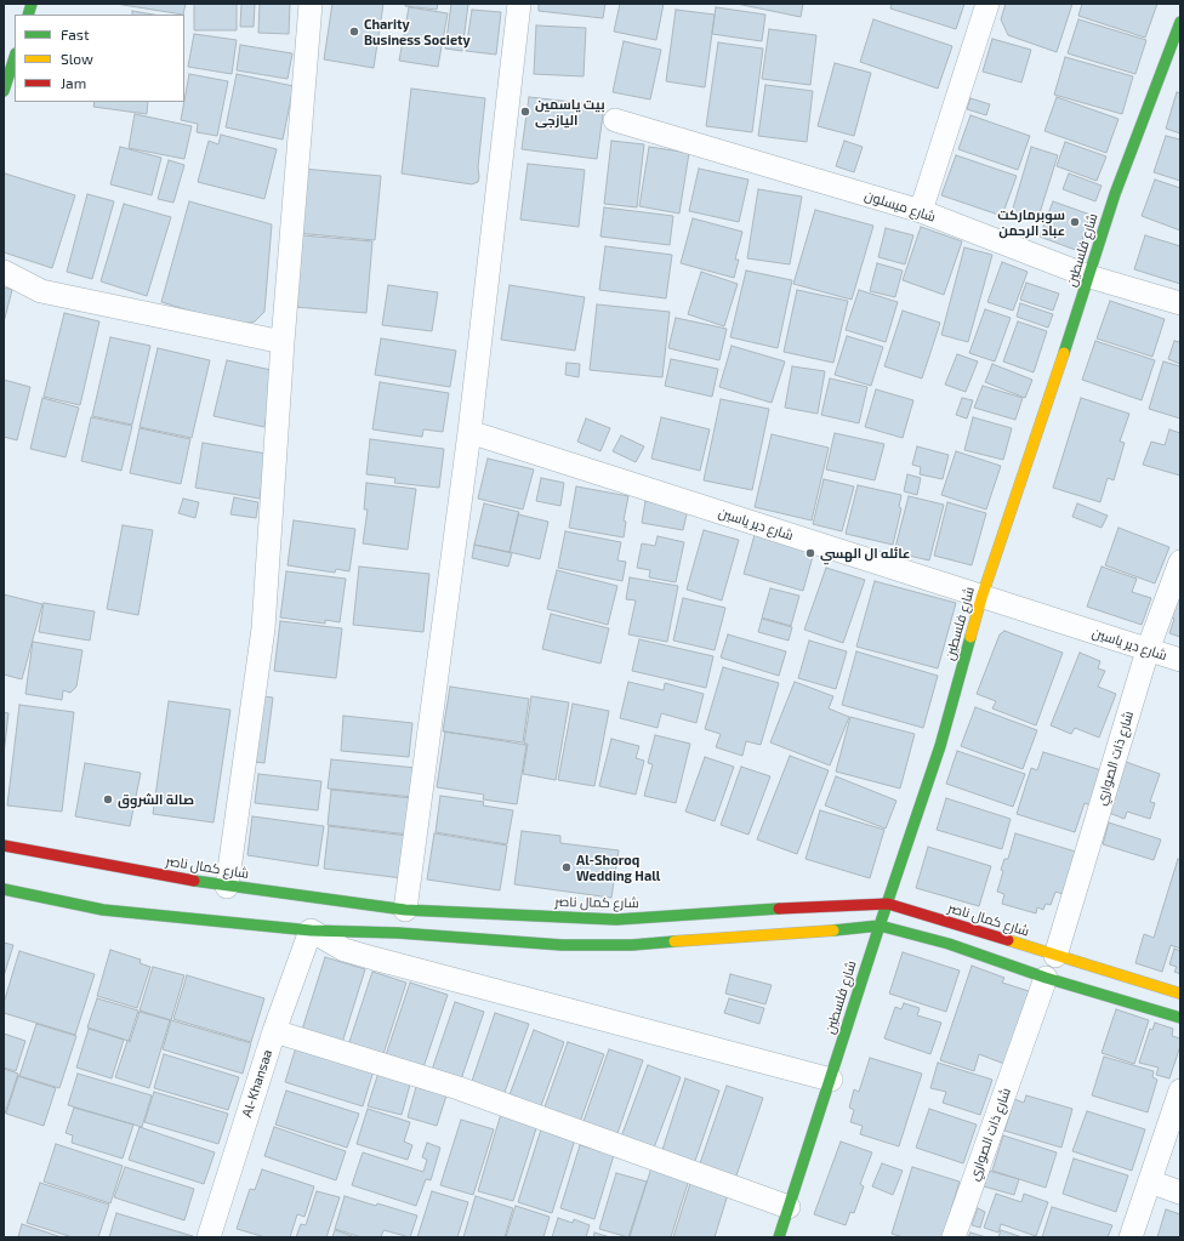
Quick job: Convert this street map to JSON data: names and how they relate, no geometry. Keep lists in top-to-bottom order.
{
  "streets": {
    "main road": ["شارع فلسطين", "شارع كمال ناصر"],
    "street": [
      "شارع ميسلون",
      "شارع دير ياسين",
      "شارع ذات الصواري",
      "Al-Khansaa"
    ]
  },
  "crossings": [
    ["شارع ميسلون", "شارع فلسطين"],
    ["شارع فلسطين", "شارع دير ياسين"],
    ["شارع فلسطين", "شارع كمال ناصر"],
    ["شارع دير ياسين", "شارع ذات الصواري"],
    ["شارع ذات الصواري", "شارع كمال ناصر"]
  ],
  "places": [
    "Charity Business Society",
    "بيت ياسمين اليازجى",
    "سوبرماركت عباد الرحمن",
    "عائله ال الهسي",
    "صالة الشروق",
    "Al-Shoroq Wedding Hall"
  ],
  "legend": ["Fast", "Slow", "Jam"]
}
